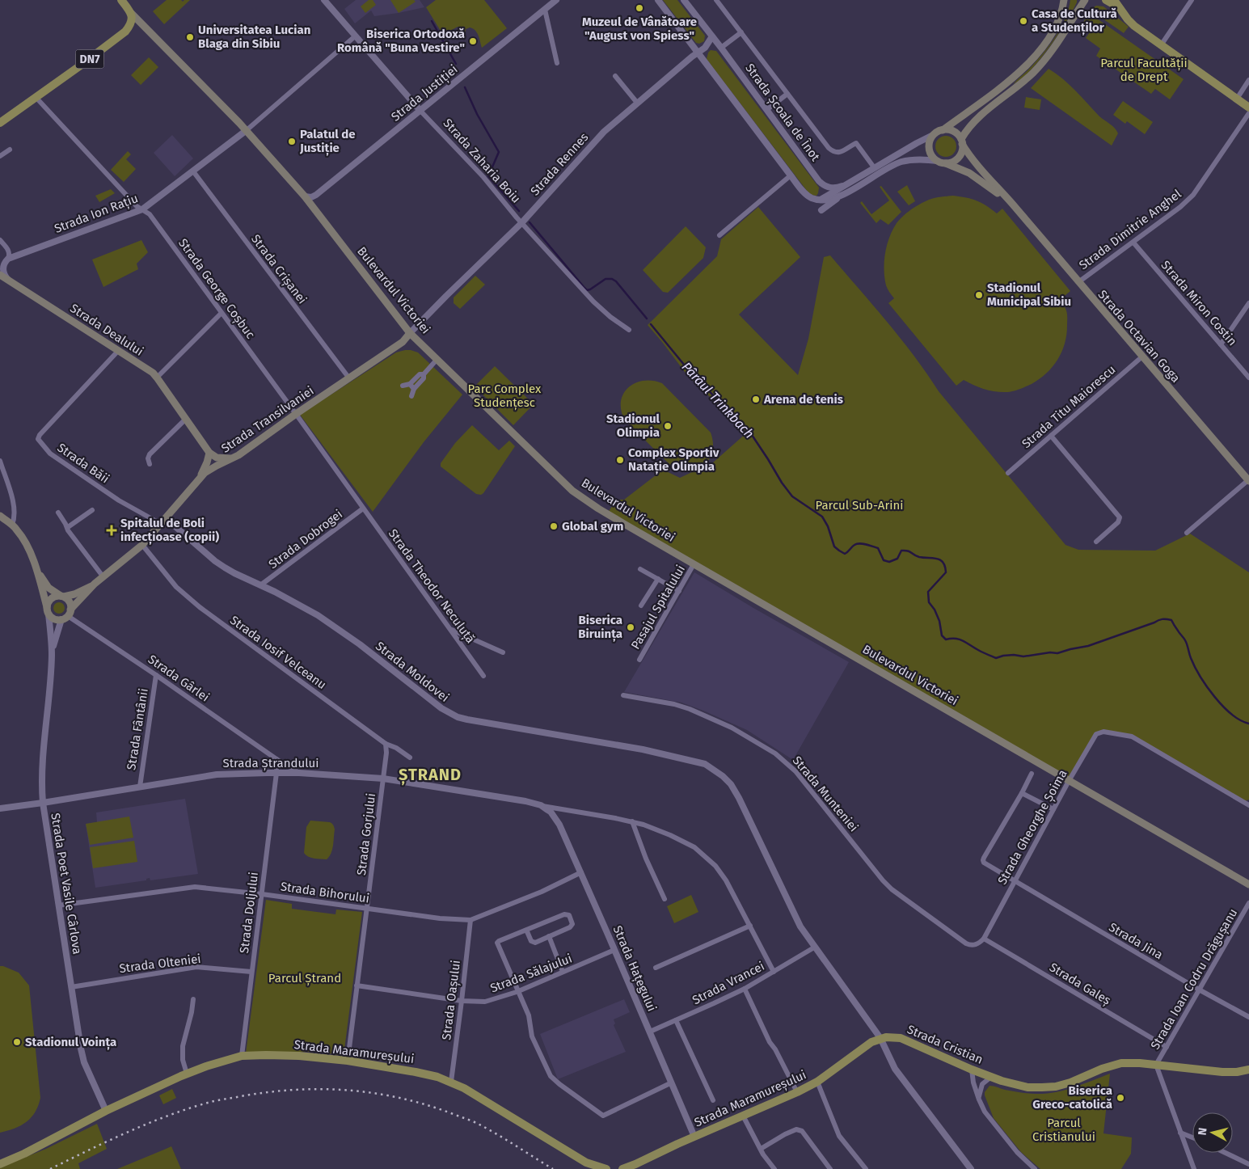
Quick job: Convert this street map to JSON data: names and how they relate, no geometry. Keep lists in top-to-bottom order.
{
  "streets": {
    "main road": [
      "DN7",
      "Bulevardul Victoriei",
      "Strada Dealului",
      "Strada Octavian Goga",
      "Strada Transilvaniei",
      "Strada Cristian",
      "Strada Maramureșului"
    ],
    "street": [
      "Strada Justiției",
      "Strada Școala de Înot",
      "Strada Zaharia Boiu",
      "Strada Rennes",
      "Strada Ion Rațiu",
      "Strada Dimitrie Anghel",
      "Strada Crișanei",
      "Strada George Coșbuc",
      "Strada Miron Costin",
      "Strada Titu Maiorescu",
      "Strada Băii",
      "Strada Dobrogei",
      "Strada Theodor Neculuță",
      "Pasajul Spitalului",
      "Strada Iosif Velceanu",
      "Strada Moldovei",
      "Strada Gârlei",
      "Strada Fântânii",
      "Strada Ștrandului",
      "Strada Munteniei",
      "Strada Gheorghe Șoima",
      "Strada Gorjului",
      "Strada Poet Vasile Cârlova",
      "Strada Bihorului",
      "Strada Doljului",
      "Strada Jina",
      "Strada Olteniei",
      "Strada Hațegului",
      "Strada Sălajului",
      "Strada Ioan Codru Drăgușanu",
      "Strada Vrancei",
      "Strada Galeș",
      "Strada Oașului"
    ]
  },
  "crossings": [
    ["DN7", "Strada George Coșbuc"],
    ["DN7", "Bulevardul Victoriei"],
    ["Strada Justiției", "Strada Zaharia Boiu"],
    ["Strada Justiției", "Bulevardul Victoriei"],
    ["Strada Zaharia Boiu", "Strada Rennes"],
    ["Strada Rennes", "Bulevardul Victoriei"],
    ["Strada Rennes", "Strada Transilvaniei"],
    ["Strada Ion Rațiu", "Strada Crișanei"],
    ["Strada Ion Rațiu", "Strada George Coșbuc"],
    ["Strada Ion Rațiu", "Bulevardul Victoriei"],
    ["Strada Dimitrie Anghel", "Strada Miron Costin"],
    ["Strada Dimitrie Anghel", "Strada Octavian Goga"],
    ["Strada Crișanei", "Strada Transilvaniei"],
    ["Strada George Coșbuc", "Strada Transilvaniei"],
    ["Strada George Coșbuc", "Strada Dobrogei"],
    ["Strada George Coșbuc", "Strada Theodor Neculuță"],
    ["Bulevardul Victoriei", "Strada Transilvaniei"],
    ["Bulevardul Victoriei", "Pasajul Spitalului"],
    ["Bulevardul Victoriei", "Strada Gheorghe Șoima"],
    ["Strada Dealului", "Strada Băii"],
    ["Strada Octavian Goga", "Strada Titu Maiorescu"],
    ["Strada Transilvaniei", "Strada Băii"],
    ["Strada Transilvaniei", "Strada Iosif Velceanu"],
    ["Strada Transilvaniei", "Strada Moldovei"],
    ["Strada Transilvaniei", "Strada Gârlei"],
    ["Strada Transilvaniei", "Strada Poet Vasile Cârlova"],
    ["Strada Băii", "Strada Moldovei"],
    ["Strada Dobrogei", "Strada Theodor Neculuță"],
    ["Strada Dobrogei", "Strada Moldovei"],
    ["Strada Moldovei", "Strada Vrancei"],
    ["Strada Gârlei", "Strada Fântânii"],
    ["Strada Gârlei", "Strada Ștrandului"],
    ["Strada Gârlei", "Strada Poet Vasile Cârlova"],
    ["Strada Fântânii", "Strada Ștrandului"],
    ["Strada Ștrandului", "Strada Gorjului"],
    ["Strada Ștrandului", "Strada Poet Vasile Cârlova"],
    ["Strada Ștrandului", "Strada Doljului"],
    ["Strada Ștrandului", "Strada Hațegului"],
    ["Strada Ștrandului", "Strada Vrancei"],
    ["Strada Munteniei", "Strada Gheorghe Șoima"],
    ["Strada Munteniei", "Strada Galeș"],
    ["Strada Gheorghe Șoima", "Strada Jina"],
    ["Strada Gheorghe Șoima", "Strada Galeș"],
    ["Strada Gorjului", "Strada Bihorului"],
    ["Strada Gorjului", "Strada Sălajului"],
    ["Strada Gorjului", "Strada Maramureșului"],
    ["Strada Poet Vasile Cârlova", "Strada Bihorului"],
    ["Strada Poet Vasile Cârlova", "Strada Olteniei"],
    ["Strada Poet Vasile Cârlova", "Strada Maramureșului"],
    ["Strada Bihorului", "Strada Doljului"],
    ["Strada Bihorului", "Strada Hațegului"],
    ["Strada Bihorului", "Strada Oașului"],
    ["Strada Doljului", "Strada Olteniei"],
    ["Strada Doljului", "Strada Maramureșului"],
    ["Strada Jina", "Strada Ioan Codru Drăgușanu"],
    ["Strada Hațegului", "Strada Sălajului"],
    ["Strada Hațegului", "Strada Vrancei"],
    ["Strada Hațegului", "Strada Maramureșului"],
    ["Strada Sălajului", "Strada Oașului"],
    ["Strada Ioan Codru Drăgușanu", "Strada Galeș"],
    ["Strada Ioan Codru Drăgușanu", "Strada Cristian"],
    ["Strada Oașului", "Strada Maramureșului"],
    ["Strada Cristian", "Strada Maramureșului"]
  ],
  "districts": ["ȘTRAND"],
  "water": ["Pârâul Trinkbach"],
  "parks": [
    "Parcul Facultății de Drept",
    "Parc Complex Studențesc",
    "Parcul Sub-Arini",
    "Parcul Ștrand",
    "Parcul Cristianului"
  ],
  "places": {
    "other": [
      "Muzeul de Vânătoare \"August von Spiess\"",
      "Casa de Cultură a Studenților",
      "Universitatea Lucian Blaga din Sibiu",
      "Biserica Ortodoxă Română \"Buna Vestire\"",
      "Palatul de Justiție",
      "Stadionul Municipal Sibiu",
      "Arena de tenis",
      "Stadionul Olimpia",
      "Complex Sportiv Natație Olimpia",
      "Global gym",
      "Biserica Biruința",
      "Stadionul Voința",
      "Biserica Greco-catolică"
    ],
    "health": ["Spitalul de Boli infecțioase (copii)"]
  },
  "north": "left"
}
